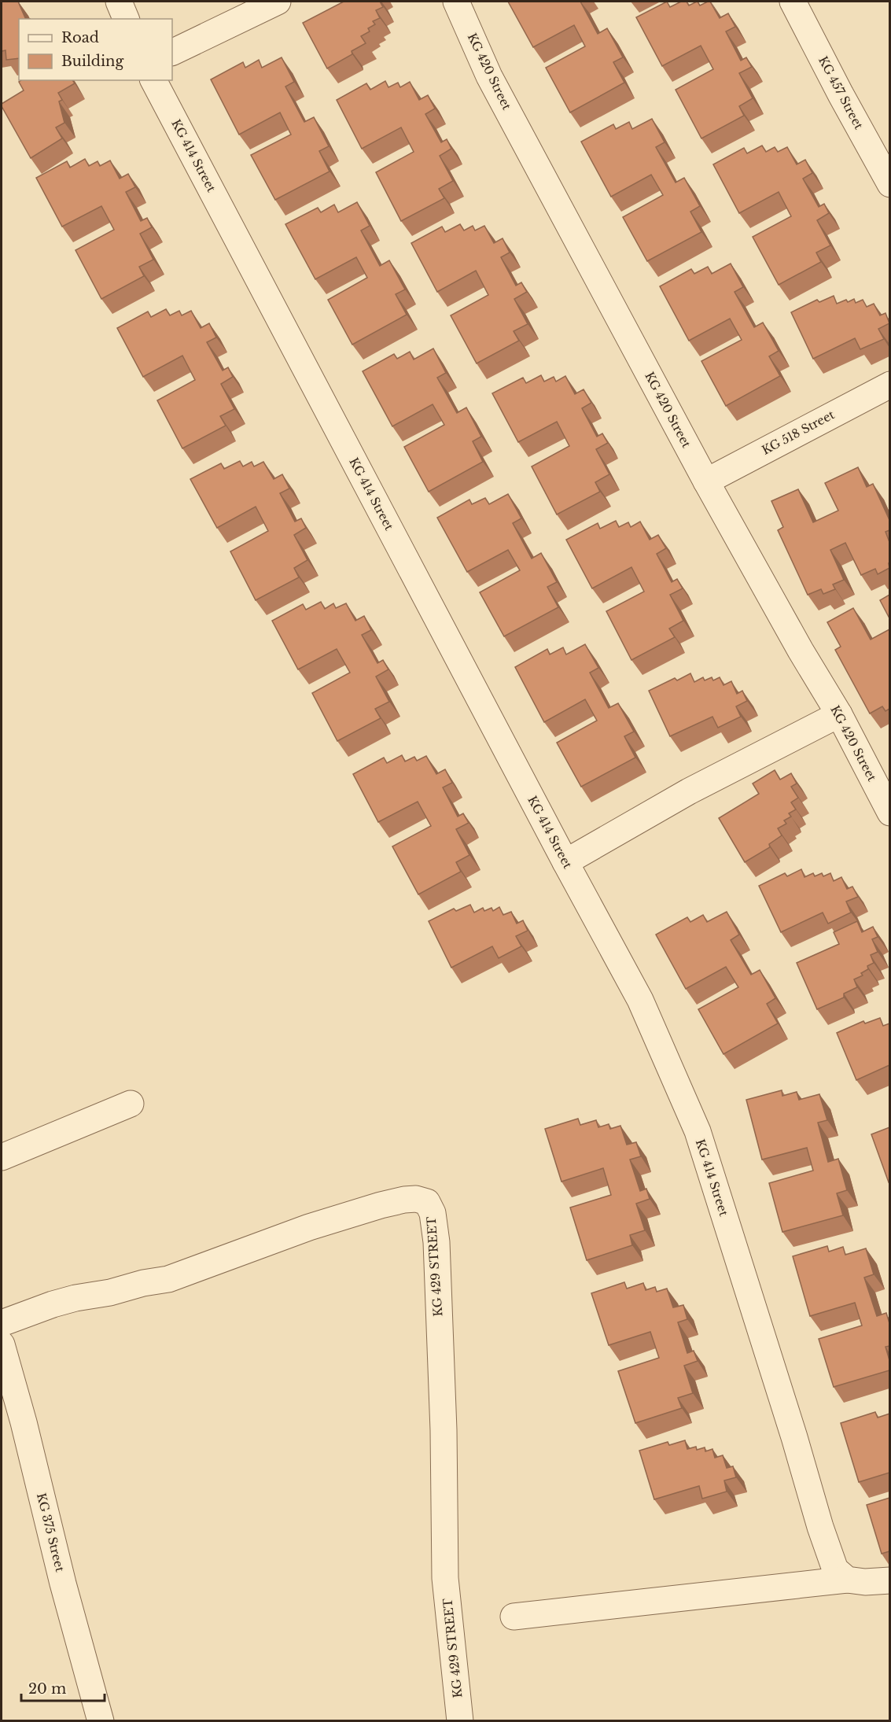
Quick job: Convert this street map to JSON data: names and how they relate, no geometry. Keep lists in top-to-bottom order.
{
  "streets": {
    "street": [
      "KG 420 Street",
      "KG 457 Street",
      "KG 414 Street",
      "KG 518 Street",
      "KG 429 STREET",
      "KG 375 Street"
    ]
  },
  "crossings": [
    ["KG 420 Street", "KG 518 Street"]
  ],
  "legend": ["Road", "Building"],
  "scale_bar": "20 m"
}
